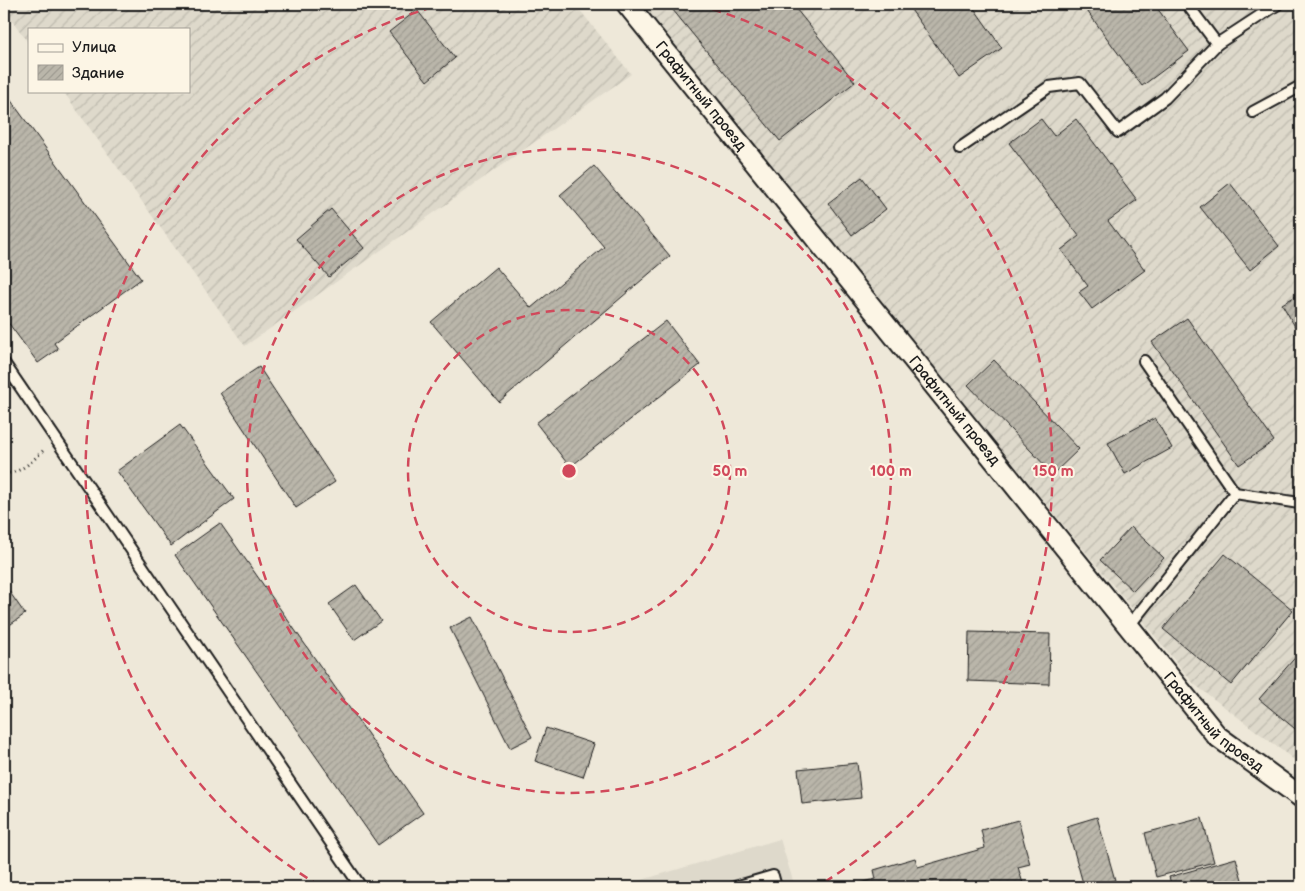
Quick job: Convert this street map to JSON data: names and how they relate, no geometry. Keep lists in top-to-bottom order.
{
  "streets": {
    "street": ["Графитный проезд"]
  },
  "legend": ["Улица", "Здание"],
  "rings": ["50 m", "100 m", "150 m"]
}
